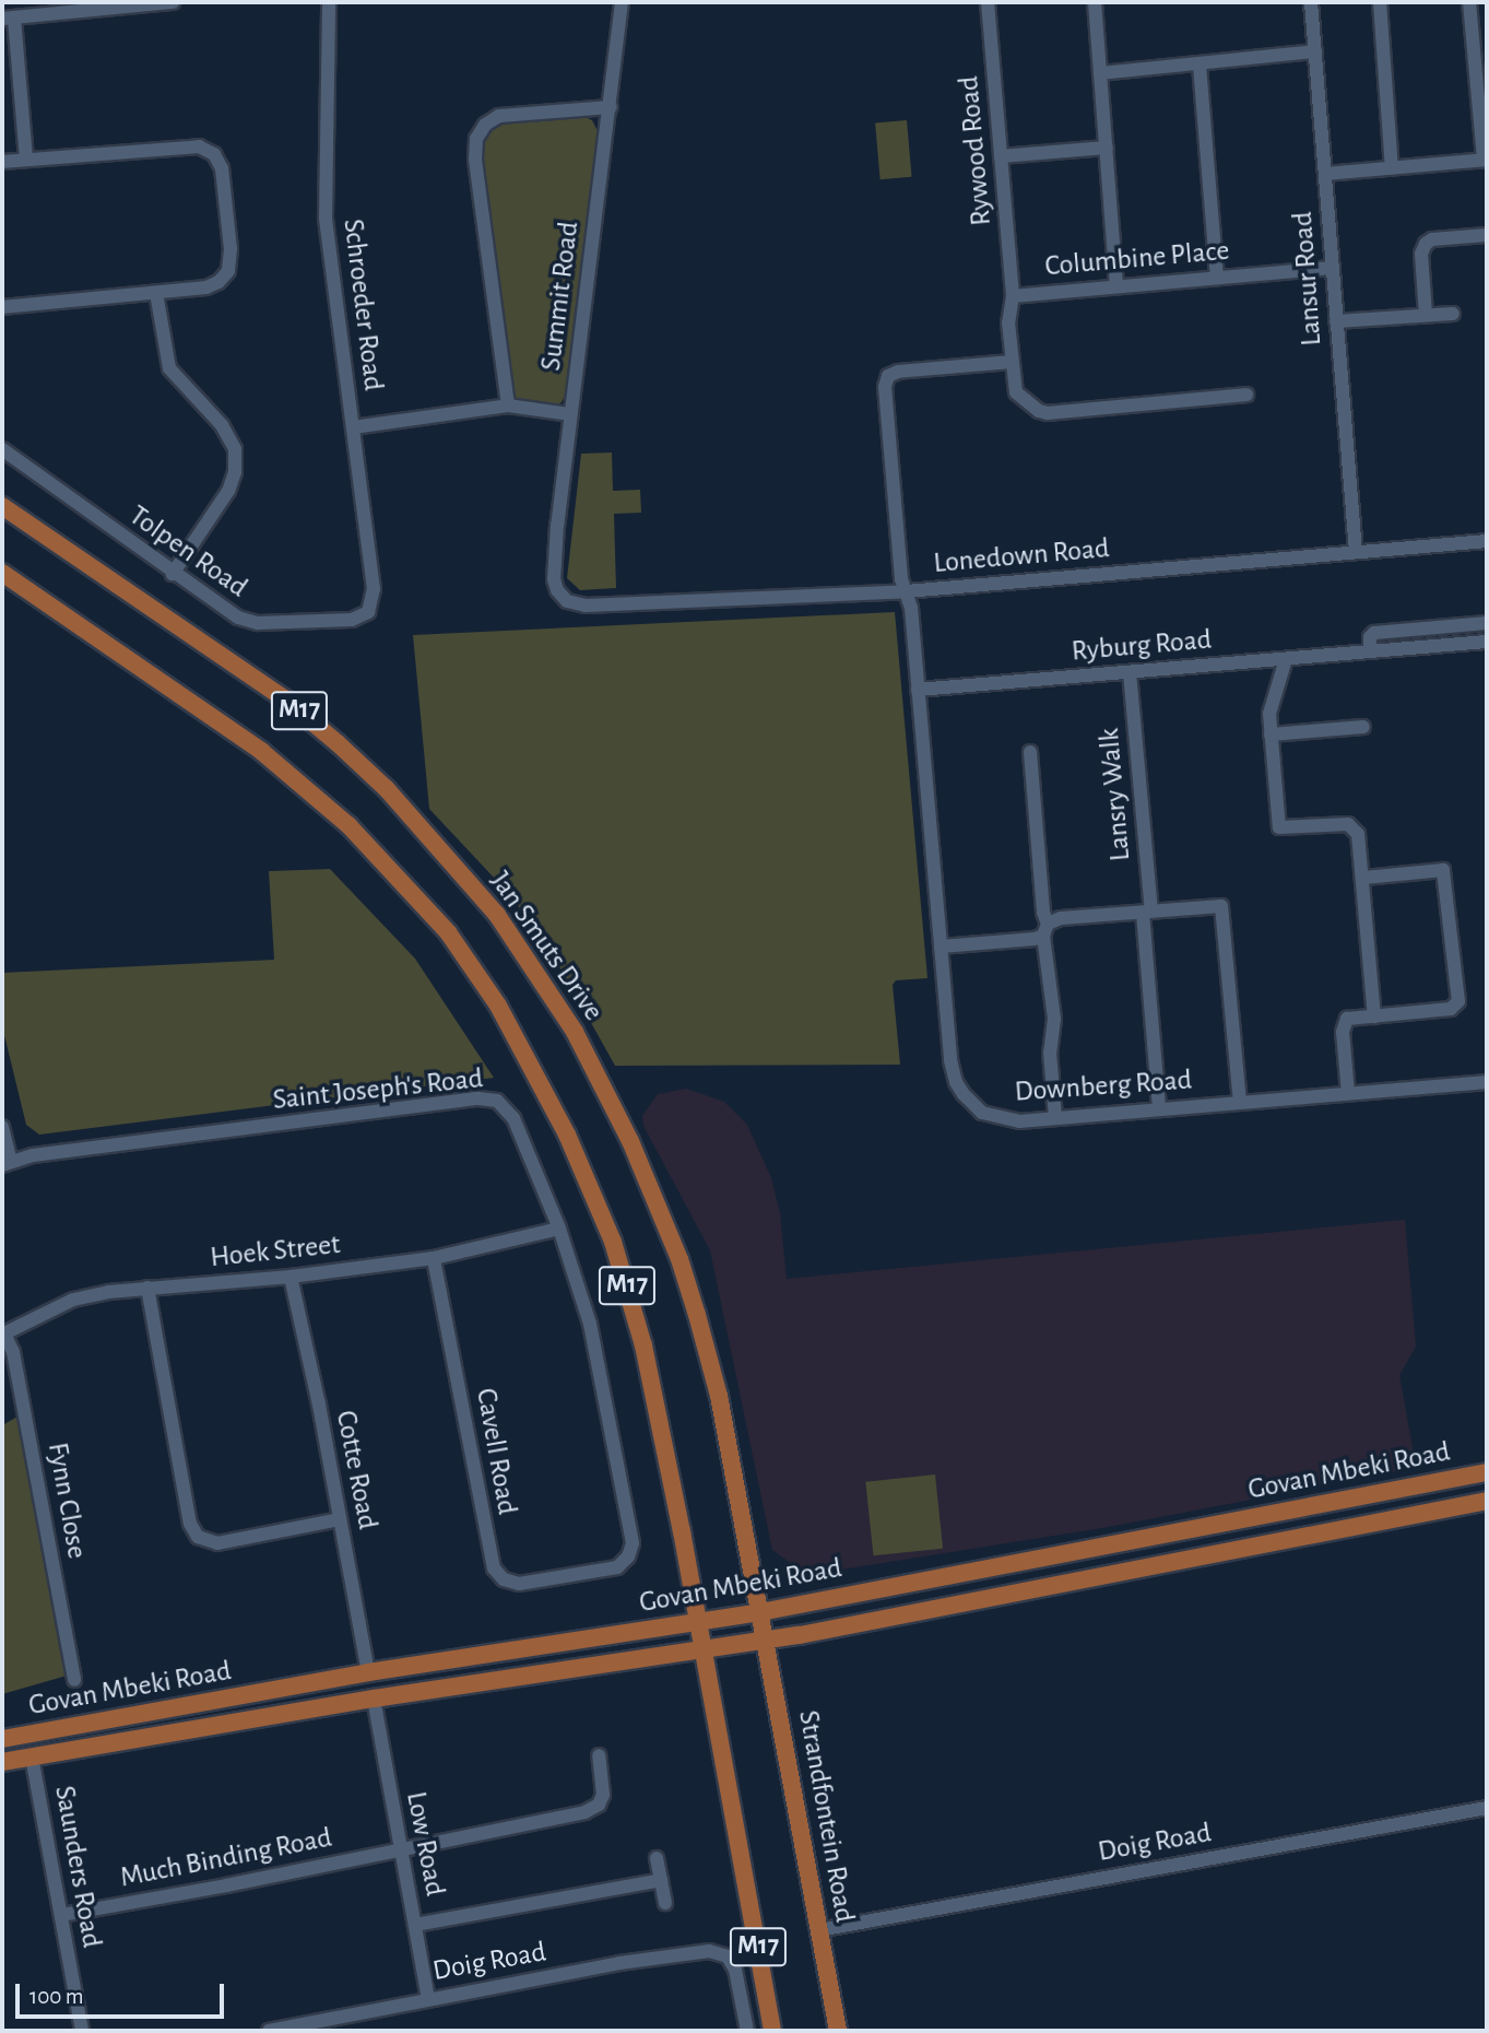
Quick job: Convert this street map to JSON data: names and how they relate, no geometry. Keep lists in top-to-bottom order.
{
  "streets": {
    "main road": [
      "M17",
      "Jan Smuts Drive",
      "Govan Mbeki Road",
      "Strandfontein Road"
    ],
    "street": [
      "Rywood Road",
      "Columbine Place",
      "Lansur Road",
      "Summit Road",
      "Schroeder Road",
      "Tolpen Road",
      "Lonedown Road",
      "Ryburg Road",
      "Lansry Walk",
      "Downberg Road",
      "Saint Joseph's Road",
      "Hoek Street",
      "Cavell Road",
      "Cotte Road",
      "Fynn Close",
      "Doig Road",
      "Low Road",
      "Much Binding Road",
      "Saunders Road"
    ]
  },
  "crossings": [
    ["Rywood Road", "Columbine Place"],
    ["Columbine Place", "Lansur Road"],
    ["Lansur Road", "Lonedown Road"],
    ["Summit Road", "Lonedown Road"],
    ["Schroeder Road", "Tolpen Road"],
    ["Lonedown Road", "Downberg Road"],
    ["Ryburg Road", "Lansry Walk"],
    ["Ryburg Road", "Downberg Road"],
    ["M17", "Govan Mbeki Road"],
    ["Lansry Walk", "Downberg Road"],
    ["Jan Smuts Drive", "Govan Mbeki Road"],
    ["Jan Smuts Drive", "Strandfontein Road"],
    ["Saint Joseph's Road", "Hoek Street"],
    ["Saint Joseph's Road", "Cavell Road"],
    ["Hoek Street", "Cavell Road"],
    ["Hoek Street", "Cotte Road"],
    ["Hoek Street", "Fynn Close"],
    ["Cotte Road", "Govan Mbeki Road"],
    ["Govan Mbeki Road", "Strandfontein Road"],
    ["Govan Mbeki Road", "Low Road"],
    ["Govan Mbeki Road", "Saunders Road"],
    ["Doig Road", "Low Road"],
    ["Low Road", "Much Binding Road"],
    ["Much Binding Road", "Saunders Road"]
  ],
  "scale_bar": "100 m"
}
